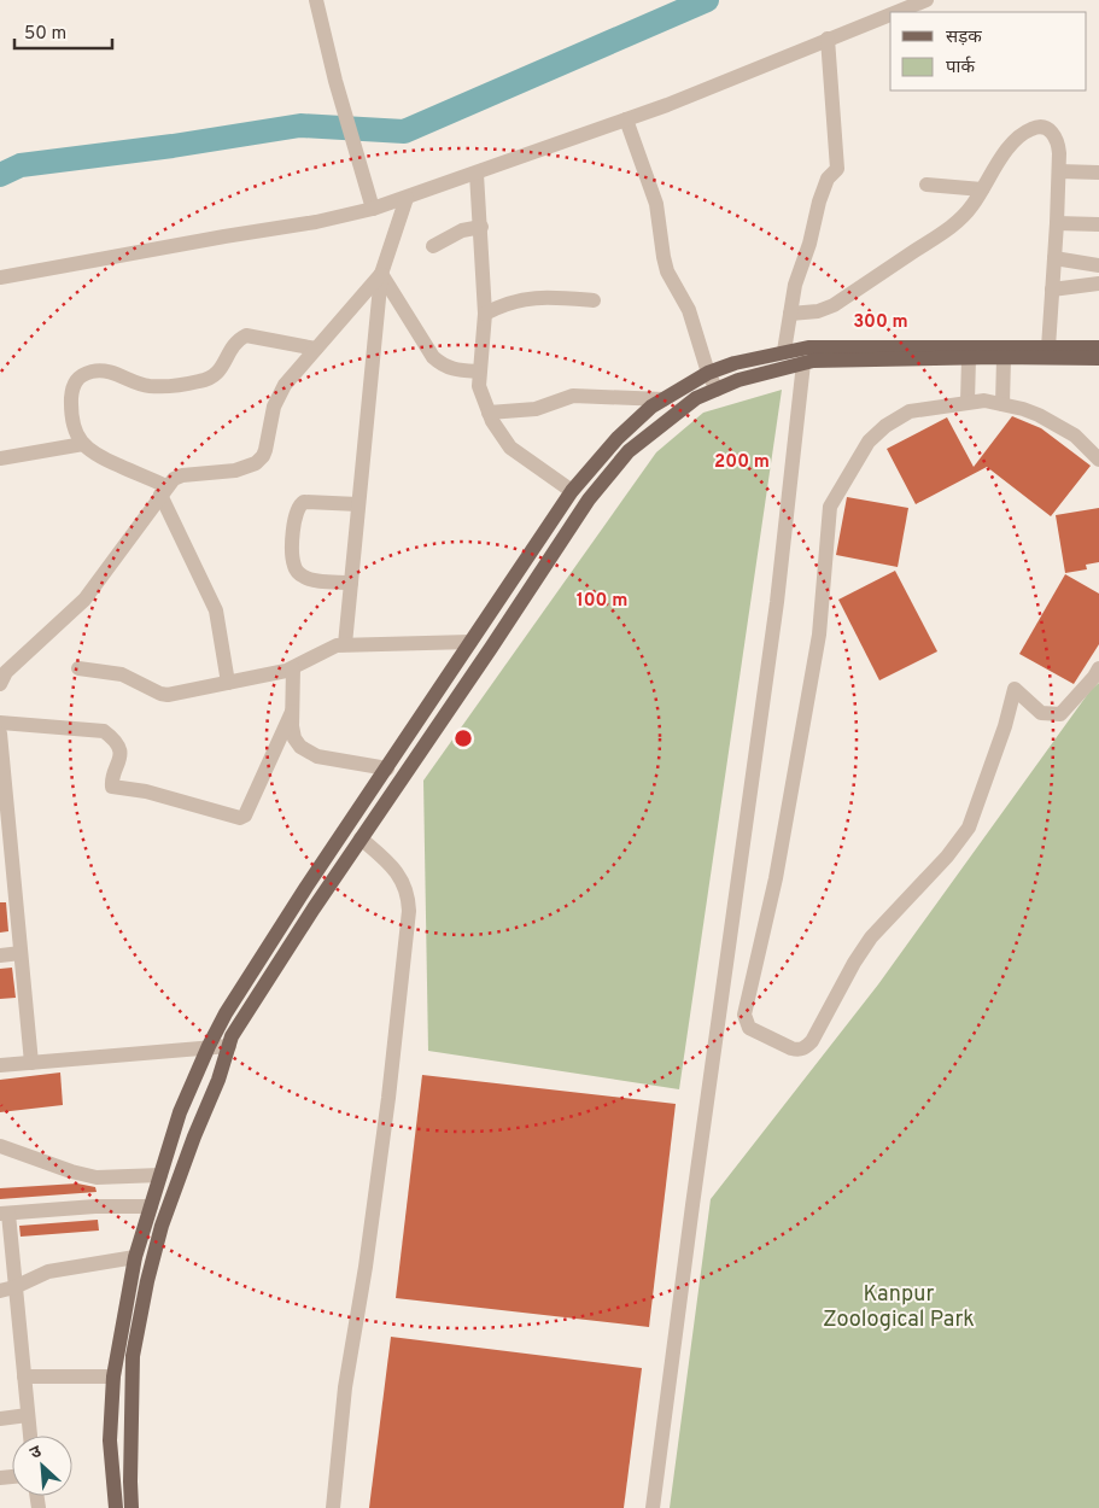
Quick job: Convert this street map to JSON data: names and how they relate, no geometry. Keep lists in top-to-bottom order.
{
  "parks": ["Kanpur Zoological Park"],
  "legend": ["सड़क", "पार्क"],
  "scale_bar": "50 m",
  "north": "top left",
  "rings": ["300 m", "200 m", "100 m"]
}
